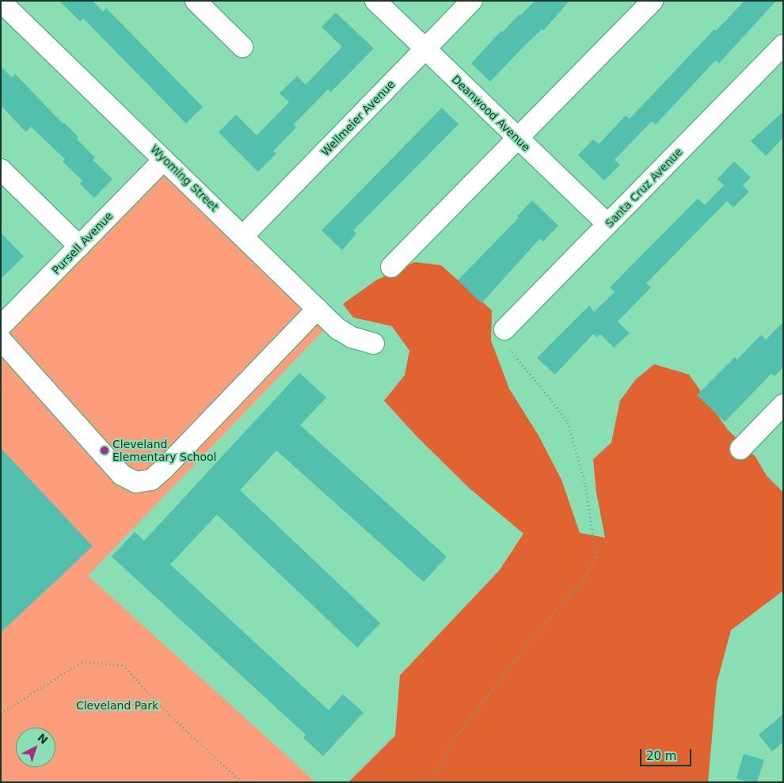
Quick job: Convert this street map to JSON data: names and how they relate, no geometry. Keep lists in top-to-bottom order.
{
  "streets": {
    "street": [
      "Deanwood Avenue",
      "Wellmeier Avenue",
      "Wyoming Street",
      "Santa Cruz Avenue",
      "Pursell Avenue"
    ]
  },
  "crossings": [
    ["Deanwood Avenue", "Wellmeier Avenue"],
    ["Deanwood Avenue", "Santa Cruz Avenue"],
    ["Wellmeier Avenue", "Wyoming Street"],
    ["Wyoming Street", "Pursell Avenue"]
  ],
  "parks": ["Cleveland Park"],
  "places": ["Cleveland Elementary School"],
  "scale_bar": "20 m",
  "north": "top right"
}
